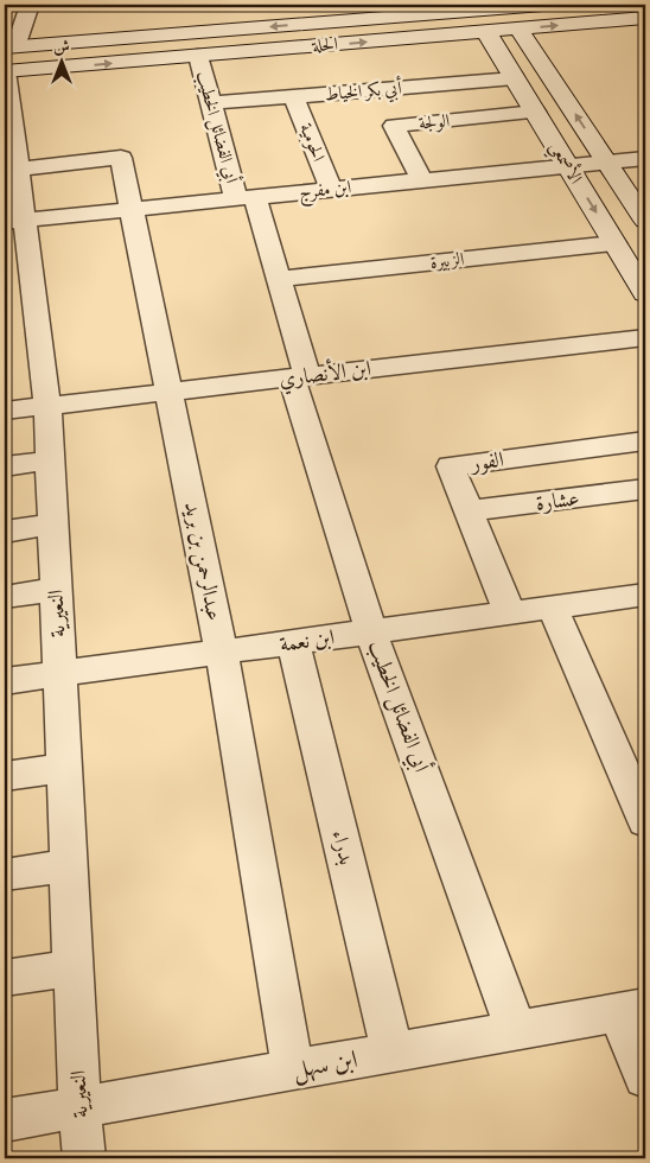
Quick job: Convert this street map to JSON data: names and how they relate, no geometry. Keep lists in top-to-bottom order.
{
  "streets": {
    "main road": ["الحلة", "الأصمعي"],
    "street": [
      "أبي بكر الخياط",
      "الولجة",
      "أبي الفضائل الخطيب",
      "الحومية",
      "ابن مفرج",
      "الزبيرة",
      "ابن الأنصاري",
      "الفور",
      "عشارة",
      "عبدالرحمن بن بريد",
      "النعيرية",
      "ابن نعمة",
      "بدراء",
      "ابن سهل"
    ]
  },
  "crossings": [
    ["الحلة", "أبي الفضائل الخطيب"],
    ["الحلة", "الأصمعي"],
    ["الحلة", "النعيرية"],
    ["أبي بكر الخياط", "أبي الفضائل الخطيب"],
    ["أبي بكر الخياط", "الحومية"],
    ["أبي بكر الخياط", "الأصمعي"],
    ["الولجة", "الأصمعي"],
    ["الولجة", "ابن مفرج"],
    ["أبي الفضائل الخطيب", "ابن مفرج"],
    ["أبي الفضائل الخطيب", "الزبيرة"],
    ["أبي الفضائل الخطيب", "ابن الأنصاري"],
    ["أبي الفضائل الخطيب", "ابن نعمة"],
    ["أبي الفضائل الخطيب", "ابن سهل"],
    ["الحومية", "ابن مفرج"],
    ["الأصمعي", "ابن مفرج"],
    ["الأصمعي", "الزبيرة"],
    ["ابن مفرج", "عبدالرحمن بن بريد"],
    ["ابن مفرج", "النعيرية"],
    ["ابن الأنصاري", "عبدالرحمن بن بريد"],
    ["ابن الأنصاري", "النعيرية"],
    ["الفور", "عشارة"],
    ["الفور", "ابن نعمة"],
    ["عبدالرحمن بن بريد", "النعيرية"],
    ["عبدالرحمن بن بريد", "ابن نعمة"],
    ["عبدالرحمن بن بريد", "ابن سهل"],
    ["النعيرية", "ابن نعمة"],
    ["النعيرية", "ابن سهل"],
    ["ابن نعمة", "بدراء"],
    ["بدراء", "ابن سهل"]
  ],
  "north": "top"
}
